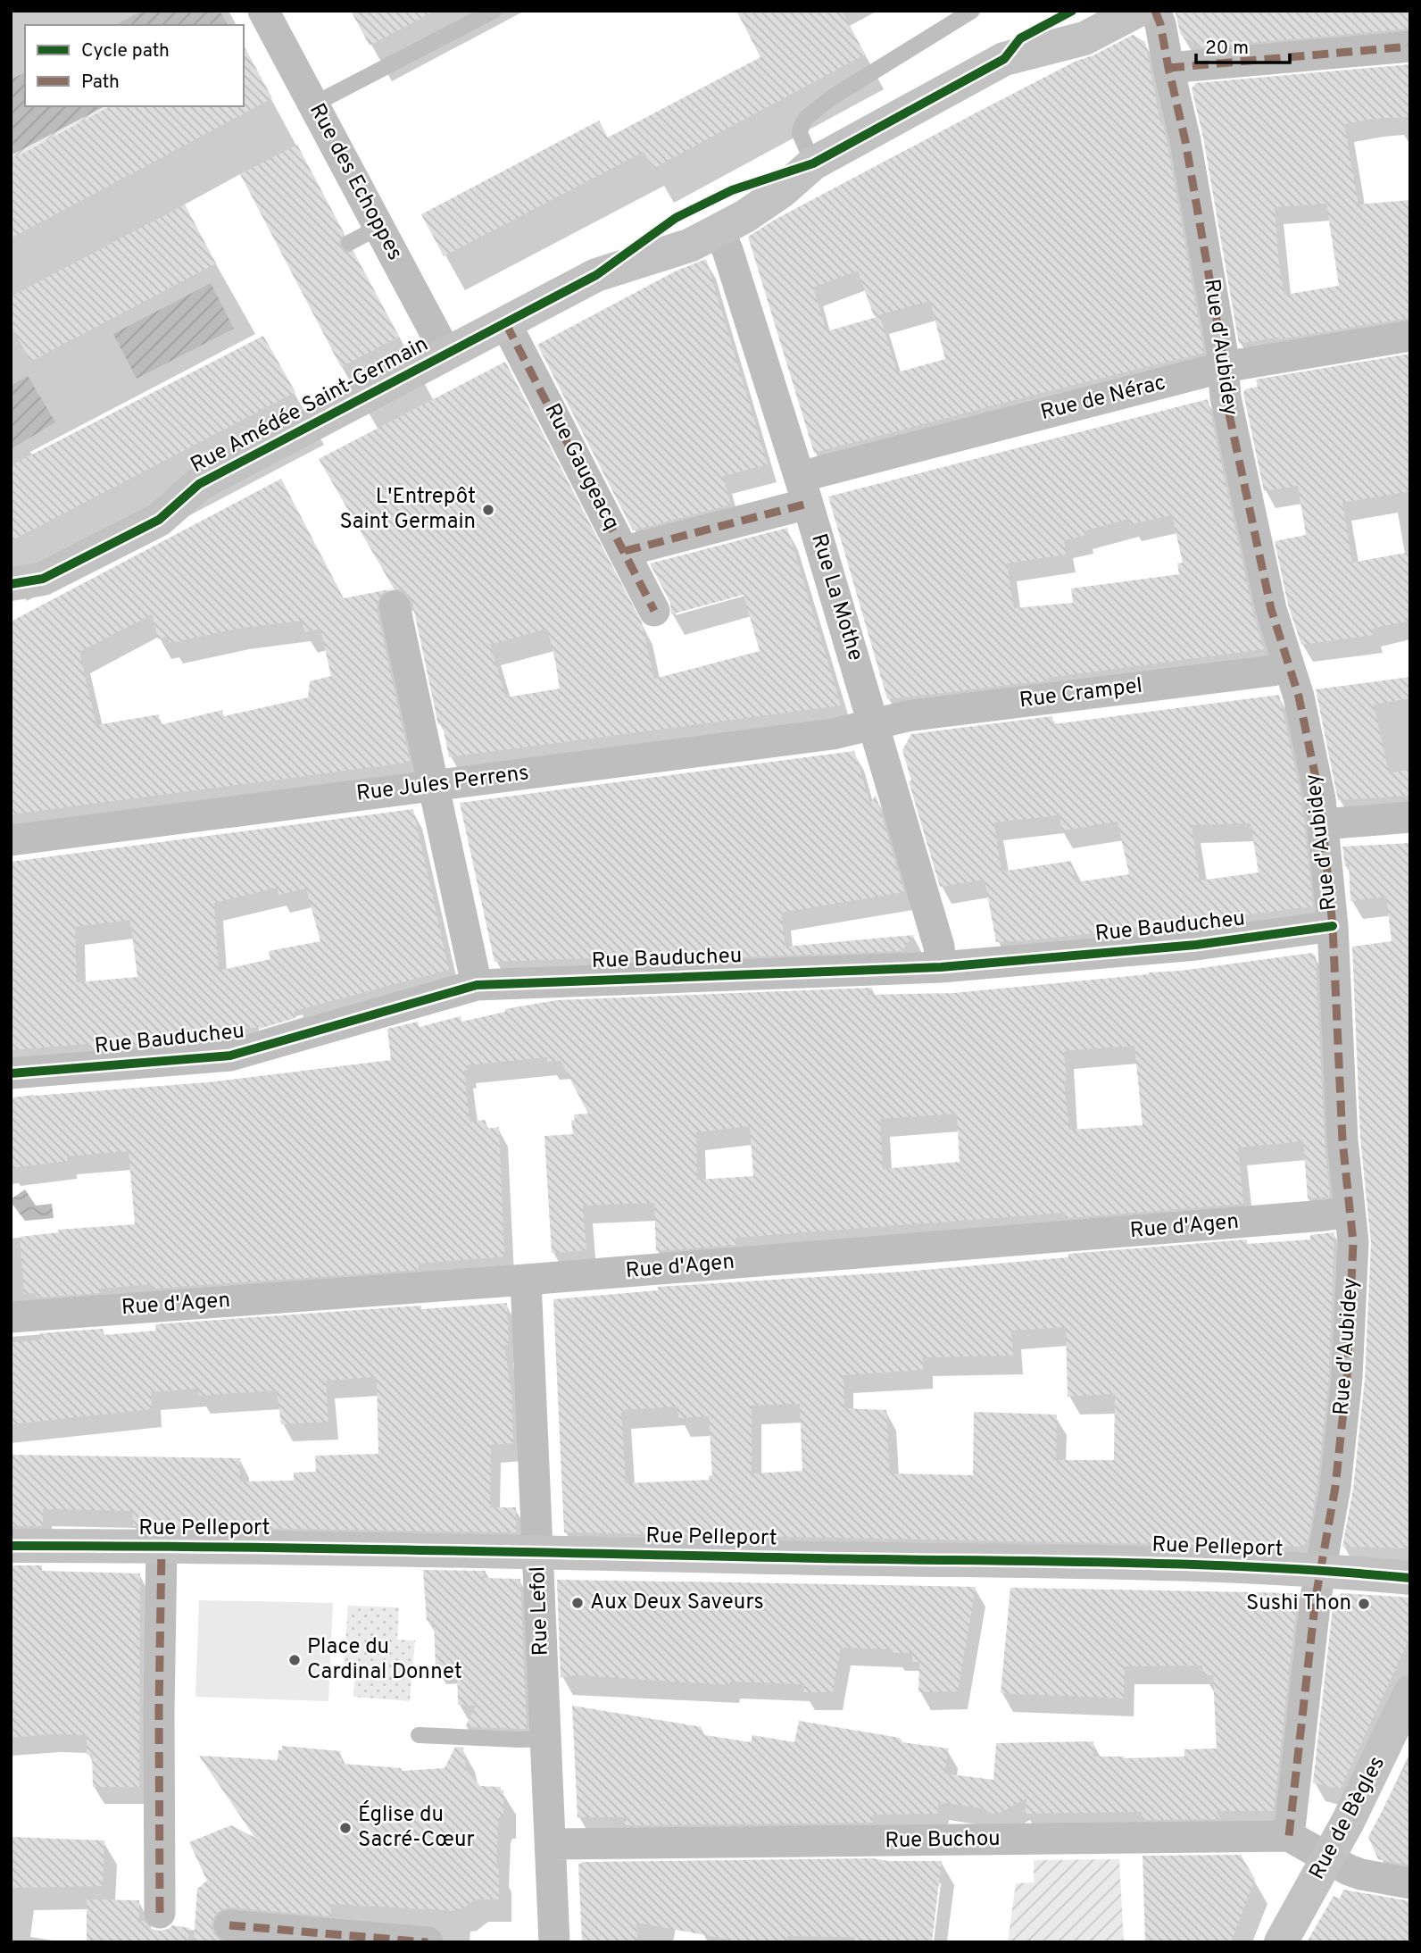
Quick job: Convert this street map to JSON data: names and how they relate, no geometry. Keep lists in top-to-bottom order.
{
  "streets": {
    "street": [
      "Rue des Echoppes",
      "Rue d'Aubidey",
      "Rue de Nérac",
      "Rue Amédée Saint-Germain",
      "Rue Gaugeacq",
      "Rue La Mothe",
      "Rue Crampel",
      "Rue Jules Perrens",
      "Rue Bauducheu",
      "Rue d'Agen",
      "Rue Pelleport",
      "Rue Lefol",
      "Rue de Bègles",
      "Rue Buchou"
    ]
  },
  "crossings": [
    ["Rue des Echoppes", "Rue Amédée Saint-Germain"],
    ["Rue d'Aubidey", "Rue de Nérac"],
    ["Rue d'Aubidey", "Rue Crampel"],
    ["Rue d'Aubidey", "Rue Bauducheu"],
    ["Rue d'Aubidey", "Rue d'Agen"],
    ["Rue d'Aubidey", "Rue Pelleport"],
    ["Rue d'Aubidey", "Rue Buchou"],
    ["Rue de Nérac", "Rue Gaugeacq"],
    ["Rue de Nérac", "Rue La Mothe"],
    ["Rue Amédée Saint-Germain", "Rue Gaugeacq"],
    ["Rue Amédée Saint-Germain", "Rue La Mothe"],
    ["Rue La Mothe", "Rue Crampel"],
    ["Rue La Mothe", "Rue Jules Perrens"],
    ["Rue La Mothe", "Rue Bauducheu"],
    ["Rue Crampel", "Rue Jules Perrens"],
    ["Rue d'Agen", "Rue Lefol"],
    ["Rue Pelleport", "Rue Lefol"],
    ["Rue Lefol", "Rue Buchou"]
  ],
  "places": [
    "L'Entrepôt Saint Germain",
    "Aux Deux Saveurs",
    "Sushi Thon",
    "Place du Cardinal Donnet",
    "Église du Sacré-Cœur"
  ],
  "legend": ["Cycle path", "Path"],
  "scale_bar": "20 m"
}
